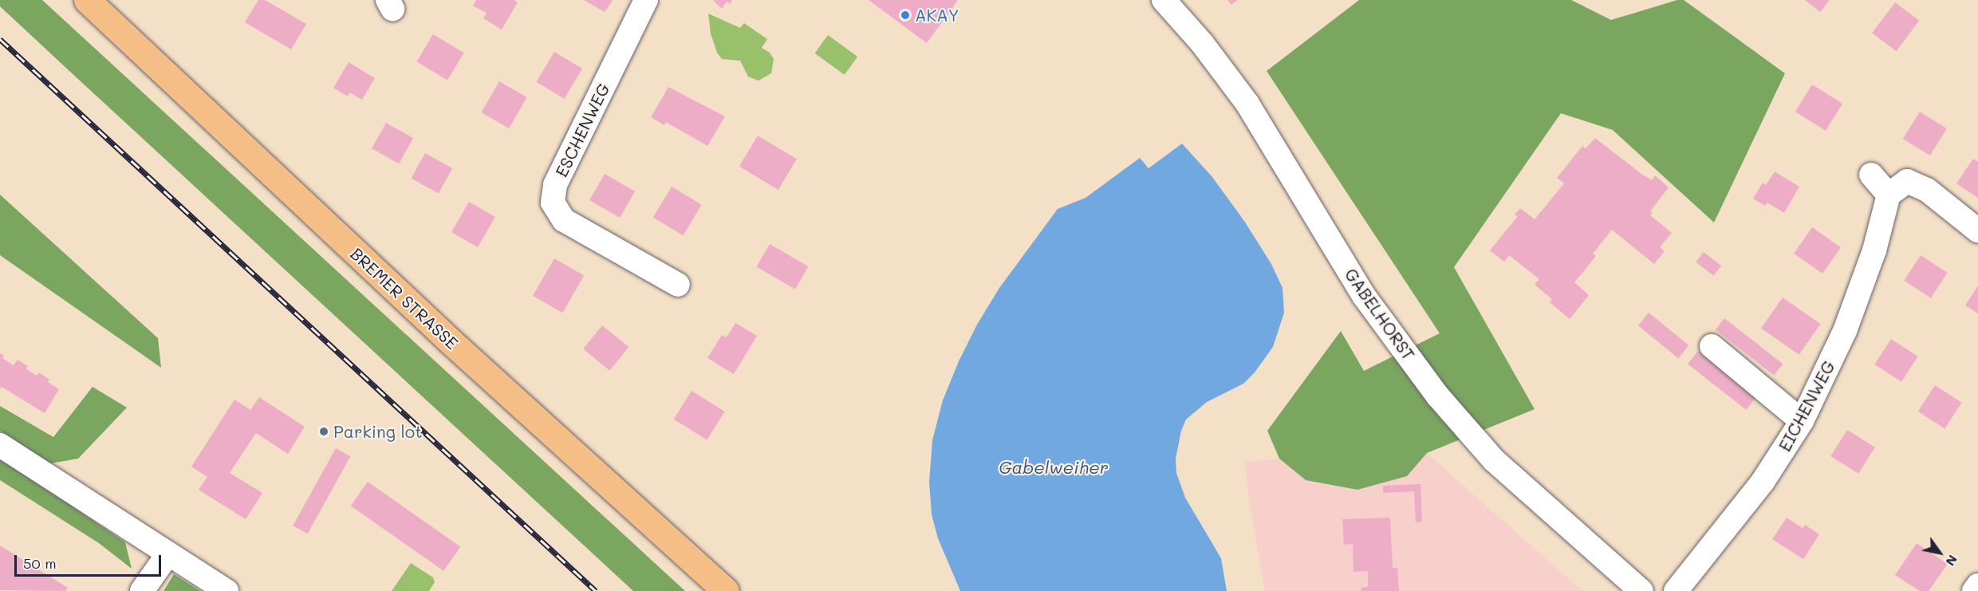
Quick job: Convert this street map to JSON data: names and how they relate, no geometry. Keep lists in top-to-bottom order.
{
  "streets": {
    "main road": ["BREMER STRASSE"],
    "street": ["ESCHENWEG", "GABELHORST", "EICHENWEG"]
  },
  "water": ["Gabelweiher"],
  "places": ["AKAY", "Parking lot"],
  "scale_bar": "50 m",
  "north": "bottom right"
}
